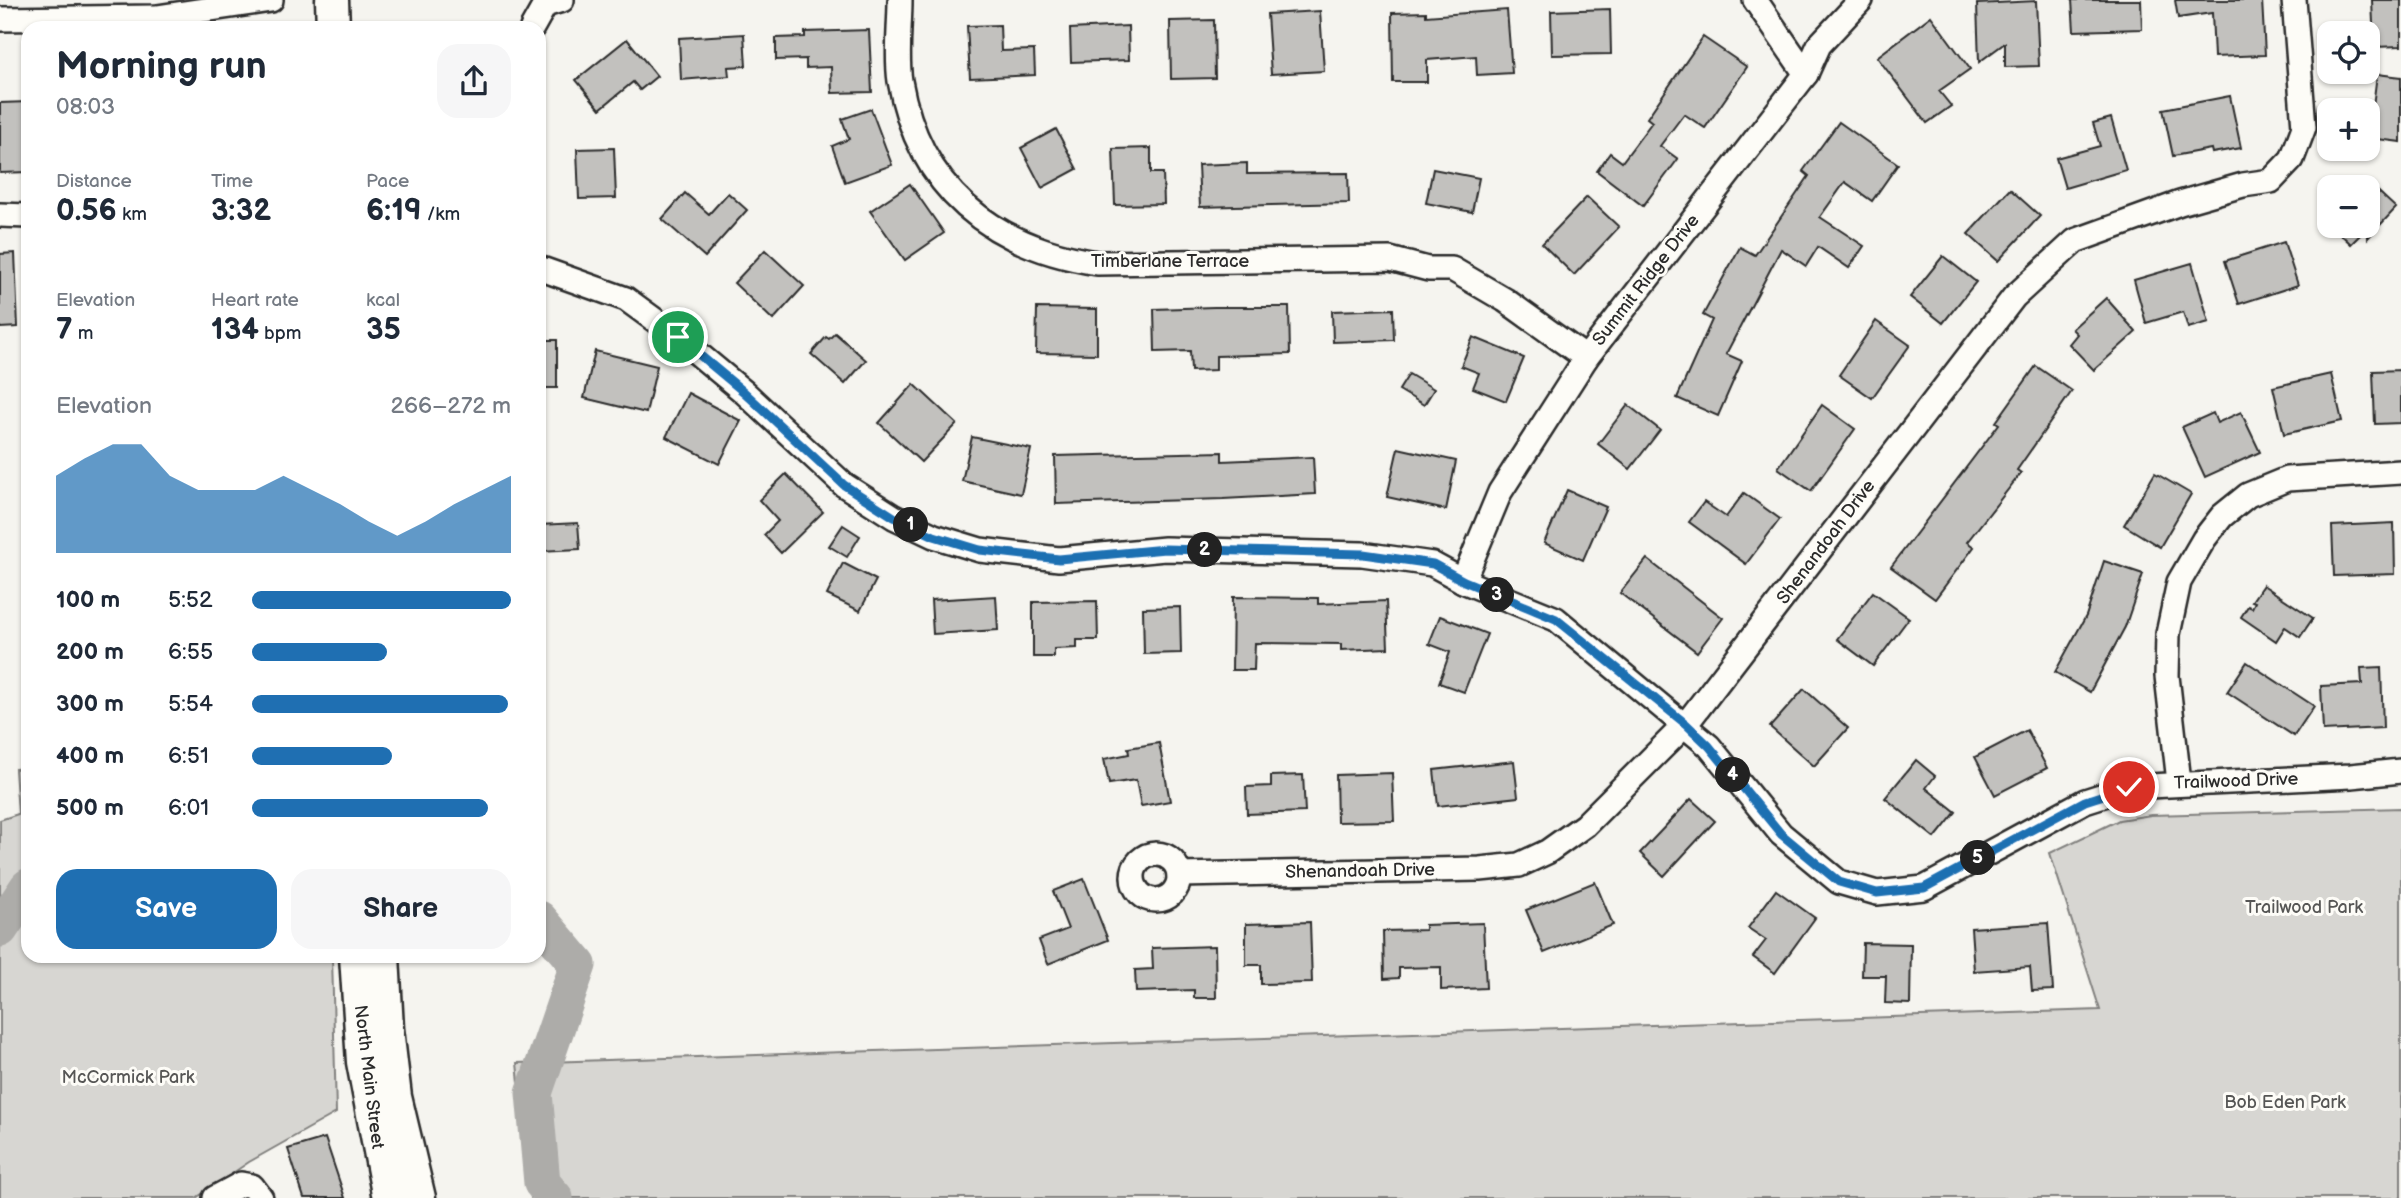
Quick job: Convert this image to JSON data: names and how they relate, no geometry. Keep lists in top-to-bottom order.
{
  "streets": {
    "main road": ["North Main Street"],
    "street": [
      "Timberlane Terrace",
      "Summit Ridge Drive",
      "Shenandoah Drive",
      "Trailwood Drive"
    ]
  },
  "crossings": [
    ["Timberlane Terrace", "Summit Ridge Drive"],
    ["Summit Ridge Drive", "Trailwood Drive"],
    ["Shenandoah Drive", "Trailwood Drive"]
  ],
  "parks": ["Trailwood Park", "McCormick Park", "Bob Eden Park"],
  "page": {
    "map_buttons": ["+", "−"],
    "heading": ["Morning run", "08:03"],
    "stats": [
      ["Distance", "0.56 km"],
      ["Time", "3:32"],
      ["Pace", "6:19 /km"],
      ["Elevation", "7 m"],
      ["Heart rate", "134 bpm"],
      ["kcal", "35"]
    ],
    "chart": ["Elevation", "266–272 m"],
    "pins": [
      "1",
      "2",
      "3",
      "4",
      "5"
    ],
    "list": [
      {
        "name": "100 m",
        "note": "5:52"
      },
      {
        "name": "200 m",
        "note": "6:55"
      },
      {
        "name": "300 m",
        "note": "5:54"
      },
      {
        "name": "400 m",
        "note": "6:51"
      },
      {
        "name": "500 m",
        "note": "6:01"
      }
    ],
    "buttons": ["Save", "Share"]
  }
}
